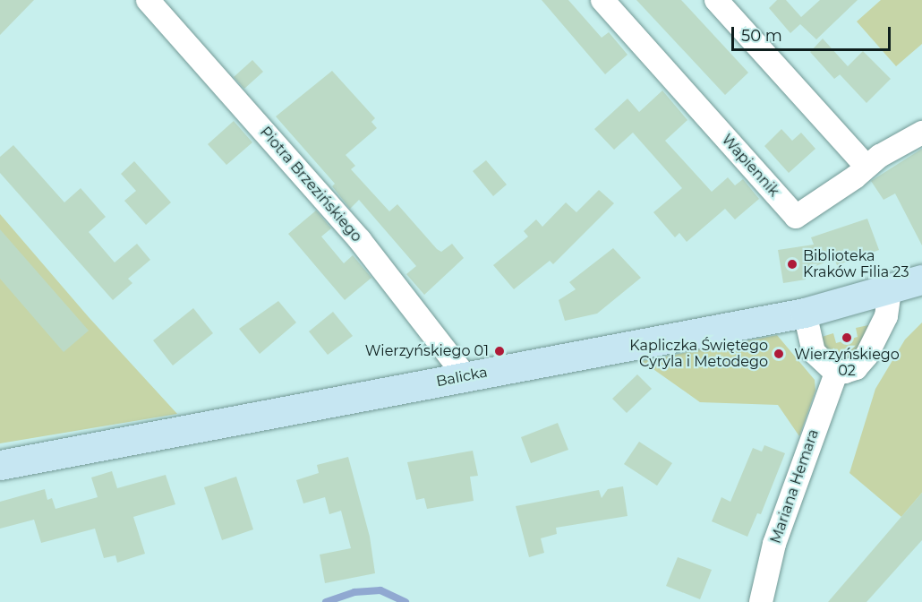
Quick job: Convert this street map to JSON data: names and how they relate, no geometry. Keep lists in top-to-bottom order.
{
  "streets": {
    "street": [
      "Wapiennik",
      "Piotra Brzezińskiego",
      "Balicka",
      "Mariana Hemara"
    ]
  },
  "crossings": [
    ["Piotra Brzezińskiego", "Balicka"]
  ],
  "places": [
    "Biblioteka Kraków Filia 23",
    "Wierzyńskiego 02",
    "Wierzyńskiego 01",
    "Kapliczka Świętego Cyryla i Metodego"
  ],
  "scale_bar": "50 m"
}
